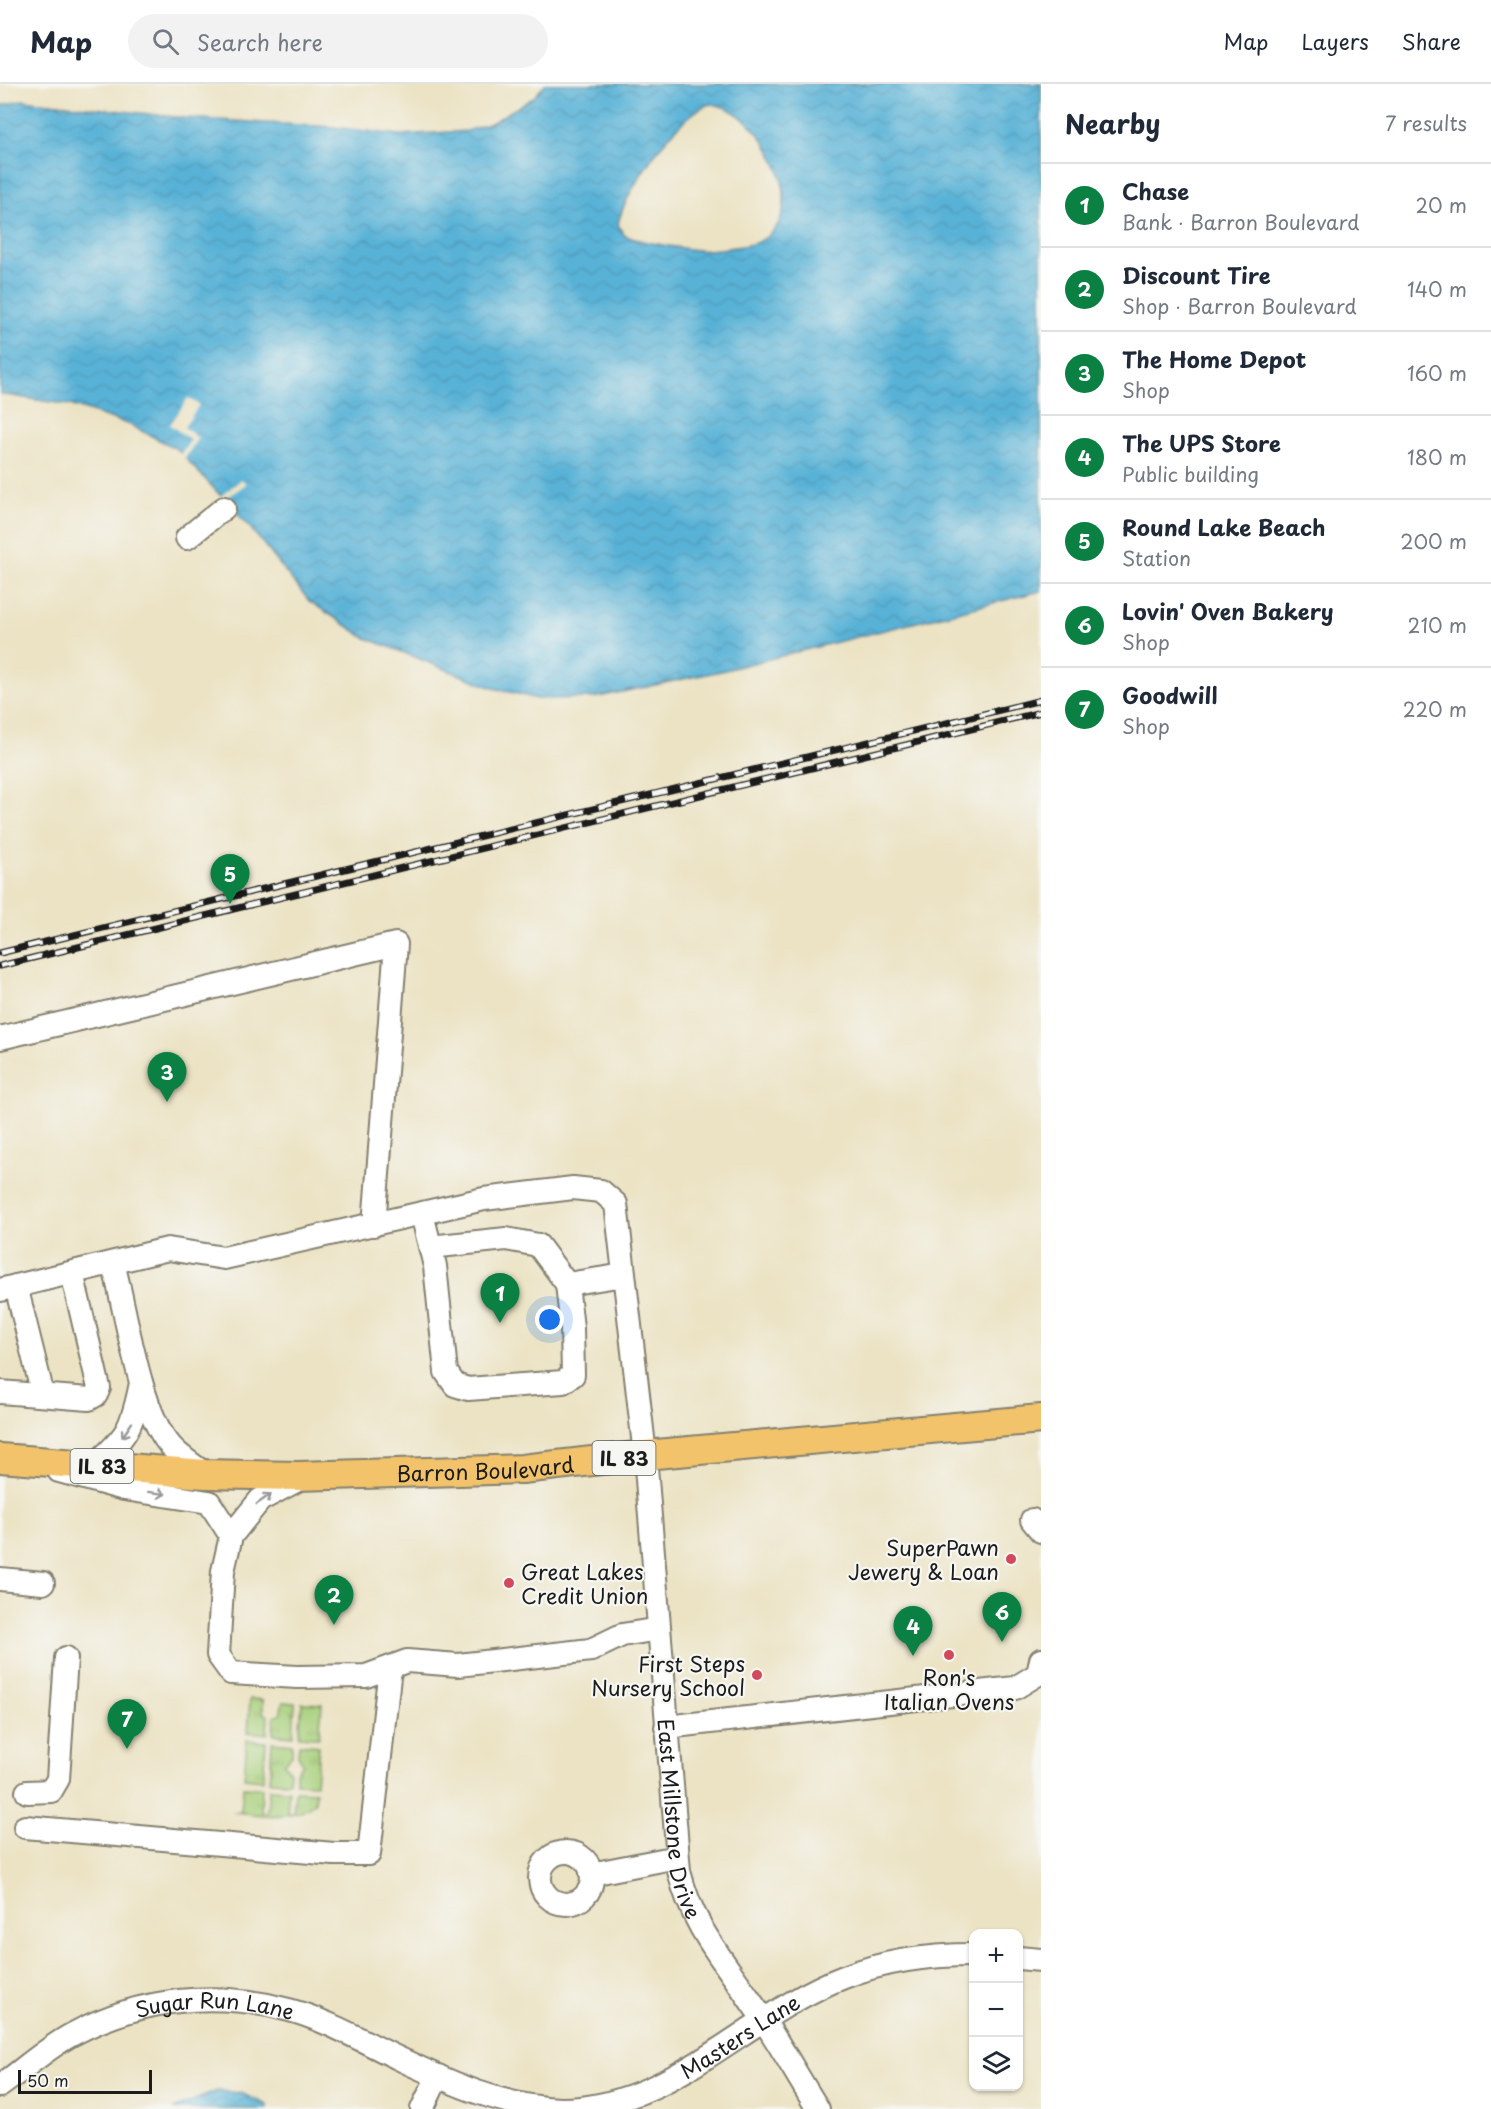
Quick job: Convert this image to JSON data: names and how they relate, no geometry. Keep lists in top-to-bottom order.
{
  "streets": {
    "main road": ["IL 83", "Barron Boulevard"],
    "street": ["East Millstone Drive", "Sugar Run Lane", "Masters Lane"]
  },
  "crossings": [
    ["Barron Boulevard", "East Millstone Drive"],
    ["East Millstone Drive", "Masters Lane"],
    ["Sugar Run Lane", "Masters Lane"]
  ],
  "places": [
    "SuperPawn Jewery & Loan",
    "Great Lakes Credit Union",
    "Ron's Italian Ovens",
    "First Steps Nursery School"
  ],
  "scale_bar": "50 m",
  "page": {
    "header": "Map",
    "search": "Search here",
    "nav": ["Map", "Layers", "Share"],
    "heading": ["Nearby", "7 results"],
    "list": [
      {
        "mark": "1",
        "name": "Chase",
        "note": "Bank · Barron Boulevard",
        "value": "20 m"
      },
      {
        "mark": "2",
        "name": "Discount Tire",
        "note": "Shop · Barron Boulevard",
        "value": "140 m"
      },
      {
        "mark": "3",
        "name": "The Home Depot",
        "note": "Shop",
        "value": "160 m"
      },
      {
        "mark": "4",
        "name": "The UPS Store",
        "note": "Public building",
        "value": "180 m"
      },
      {
        "mark": "5",
        "name": "Round Lake Beach",
        "note": "Station",
        "value": "200 m"
      },
      {
        "mark": "6",
        "name": "Lovin' Oven Bakery",
        "note": "Shop",
        "value": "210 m"
      },
      {
        "mark": "7",
        "name": "Goodwill",
        "note": "Shop",
        "value": "220 m"
      }
    ],
    "pins": [
      "5",
      "3",
      "1",
      "2",
      "6",
      "4",
      "7"
    ],
    "map_buttons": ["+", "−"],
    "scale": "50 m"
  }
}
